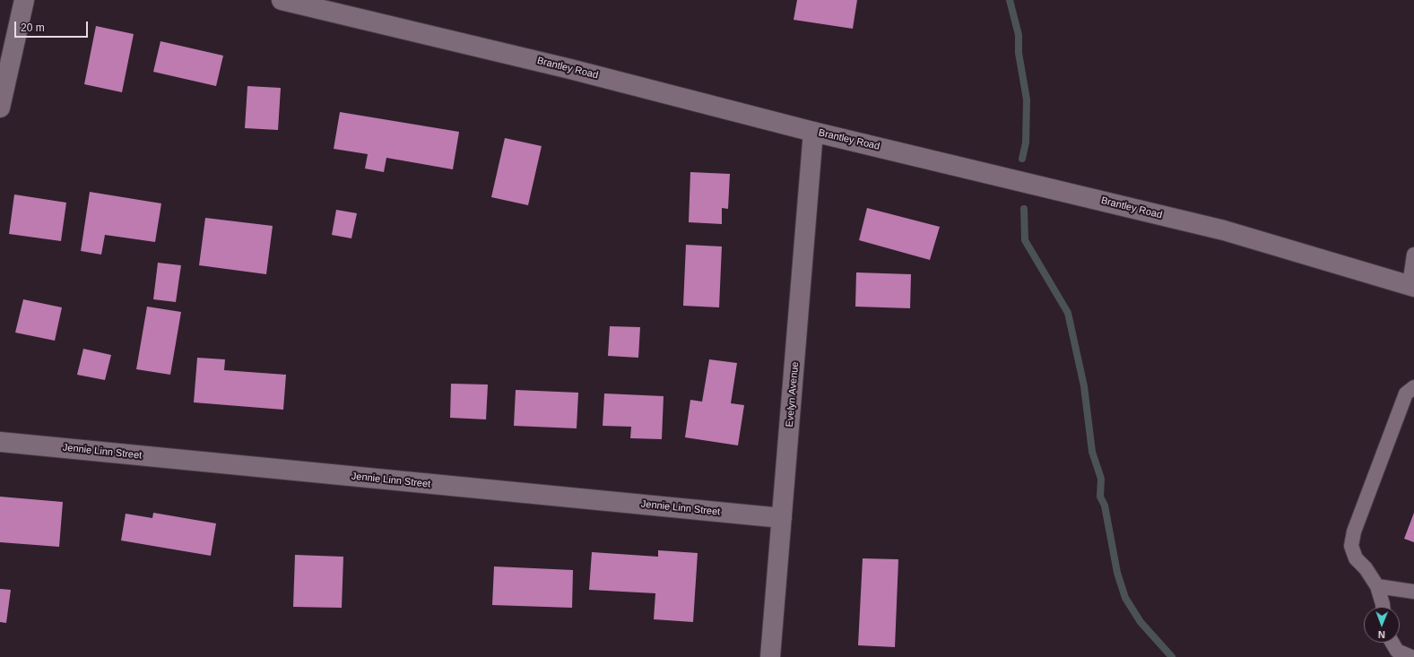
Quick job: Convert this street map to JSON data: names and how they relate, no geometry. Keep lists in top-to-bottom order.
{
  "streets": {
    "street": ["Brantley Road", "Evelyn Avenue", "Jennie Linn Street"]
  },
  "crossings": [
    ["Brantley Road", "Evelyn Avenue"],
    ["Evelyn Avenue", "Jennie Linn Street"]
  ],
  "scale_bar": "20 m",
  "north": "bottom"
}
